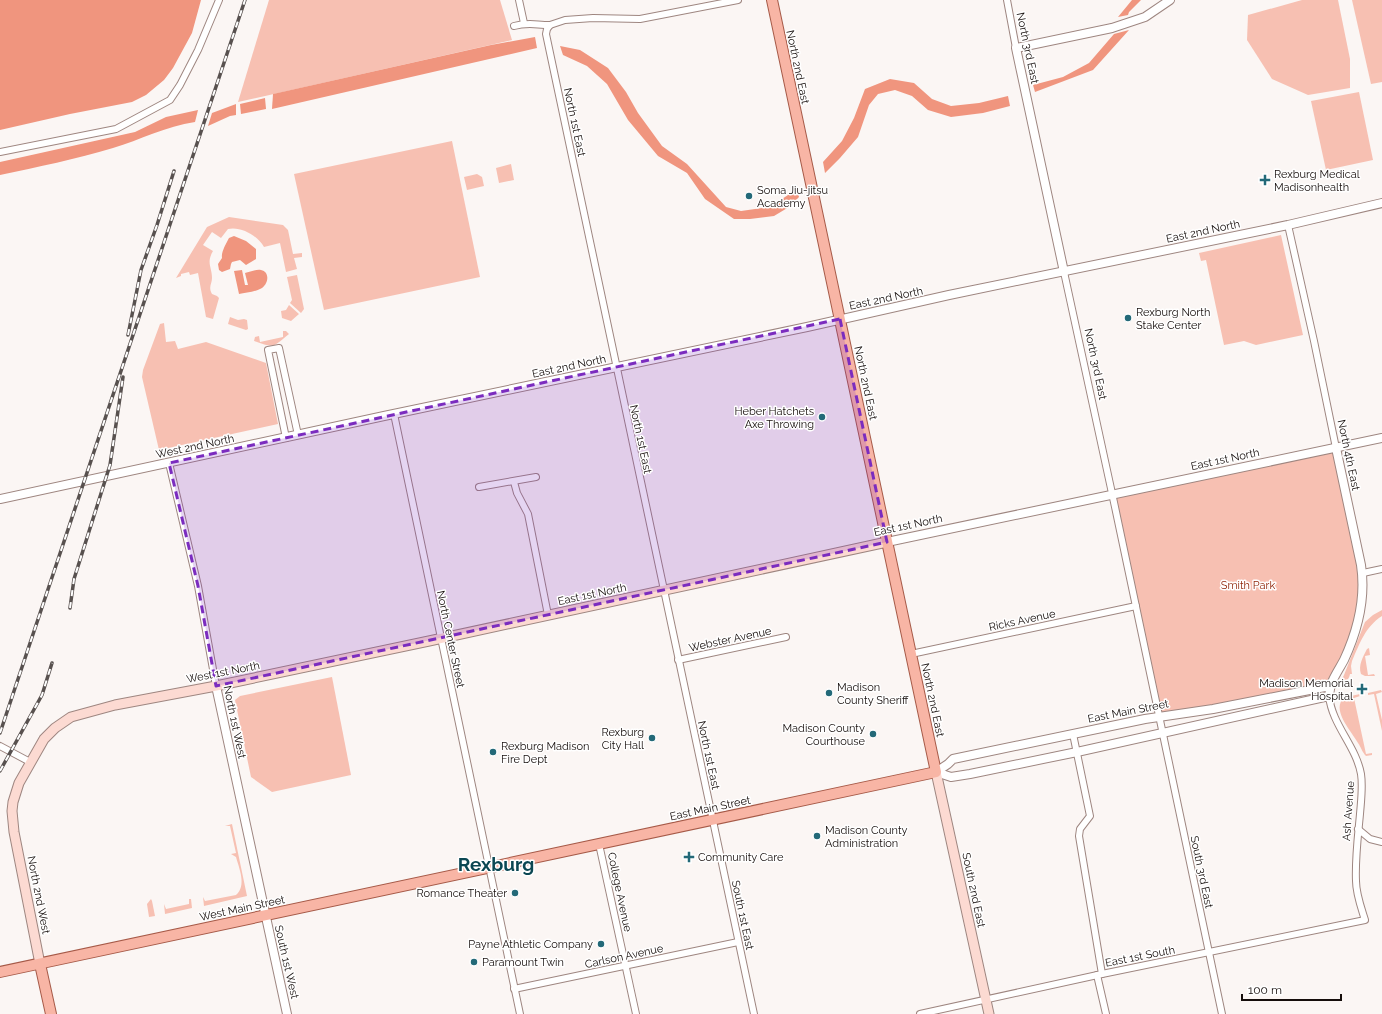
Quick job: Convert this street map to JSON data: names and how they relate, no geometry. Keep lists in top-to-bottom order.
{
  "streets": {
    "main road": [
      "North 2nd East",
      "East 1st North",
      "West 1st North",
      "East Main Street",
      "South 2nd East",
      "North 2nd West",
      "West Main Street"
    ],
    "street": [
      "North 3rd East",
      "North 1st East",
      "East 2nd North",
      "West 2nd North",
      "North 4th East",
      "Ricks Avenue",
      "North Center Street",
      "Webster Avenue",
      "North 1st West",
      "Ash Avenue",
      "South 3rd East",
      "College Avenue",
      "South 1st East",
      "Carlson Avenue",
      "East 1st South",
      "South 1st West"
    ]
  },
  "crossings": [
    ["North 3rd East", "East 2nd North"],
    ["North 3rd East", "East 1st North"],
    ["North 3rd East", "Ricks Avenue"],
    ["North 3rd East", "East Main Street"],
    ["North 3rd East", "South 3rd East"],
    ["North 2nd East", "East 2nd North"],
    ["North 2nd East", "East 1st North"],
    ["North 2nd East", "Ricks Avenue"],
    ["North 2nd East", "East Main Street"],
    ["North 2nd East", "South 2nd East"],
    ["North 1st East", "East 2nd North"],
    ["North 1st East", "East 1st North"],
    ["North 1st East", "Webster Avenue"],
    ["North 1st East", "East Main Street"],
    ["North 1st East", "South 1st East"],
    ["East 2nd North", "West 2nd North"],
    ["East 2nd North", "North 4th East"],
    ["East 2nd North", "North Center Street"],
    ["West 2nd North", "North Center Street"],
    ["West 2nd North", "North 1st West"],
    ["North 4th East", "East 1st North"],
    ["North 4th East", "East Main Street"],
    ["North 4th East", "Ash Avenue"],
    ["East 1st North", "North Center Street"],
    ["East 1st North", "West 1st North"],
    ["North Center Street", "West 1st North"],
    ["North Center Street", "East Main Street"],
    ["North Center Street", "West Main Street"],
    ["North Center Street", "Carlson Avenue"],
    ["West 1st North", "North 1st West"],
    ["West 1st North", "North 2nd West"],
    ["East Main Street", "Ash Avenue"],
    ["East Main Street", "South 3rd East"],
    ["East Main Street", "South 2nd East"],
    ["East Main Street", "College Avenue"],
    ["East Main Street", "West Main Street"],
    ["East Main Street", "South 1st East"],
    ["North 1st West", "West Main Street"],
    ["North 1st West", "South 1st West"],
    ["Ash Avenue", "East 1st South"],
    ["South 3rd East", "East 1st South"],
    ["South 2nd East", "East 1st South"],
    ["College Avenue", "Carlson Avenue"],
    ["North 2nd West", "West Main Street"],
    ["West Main Street", "South 1st West"],
    ["South 1st East", "Carlson Avenue"]
  ],
  "districts": ["Rexburg"],
  "parks": ["Smith Park"],
  "places": {
    "health": ["Rexburg Medical Madisonhealth", "Madison Memorial Hospital", "Community Care"],
    "other": [
      "Soma Jiu-jitsu Academy",
      "Rexburg North Stake Center",
      "Heber Hatchets Axe Throwing",
      "Madison County Sheriff",
      "Madison County Courthouse",
      "Rexburg City Hall",
      "Rexburg Madison Fire Dept",
      "Madison County Administration",
      "Romance Theater",
      "Payne Athletic Company",
      "Paramount Twin"
    ]
  },
  "scale_bar": "100 m"
}
